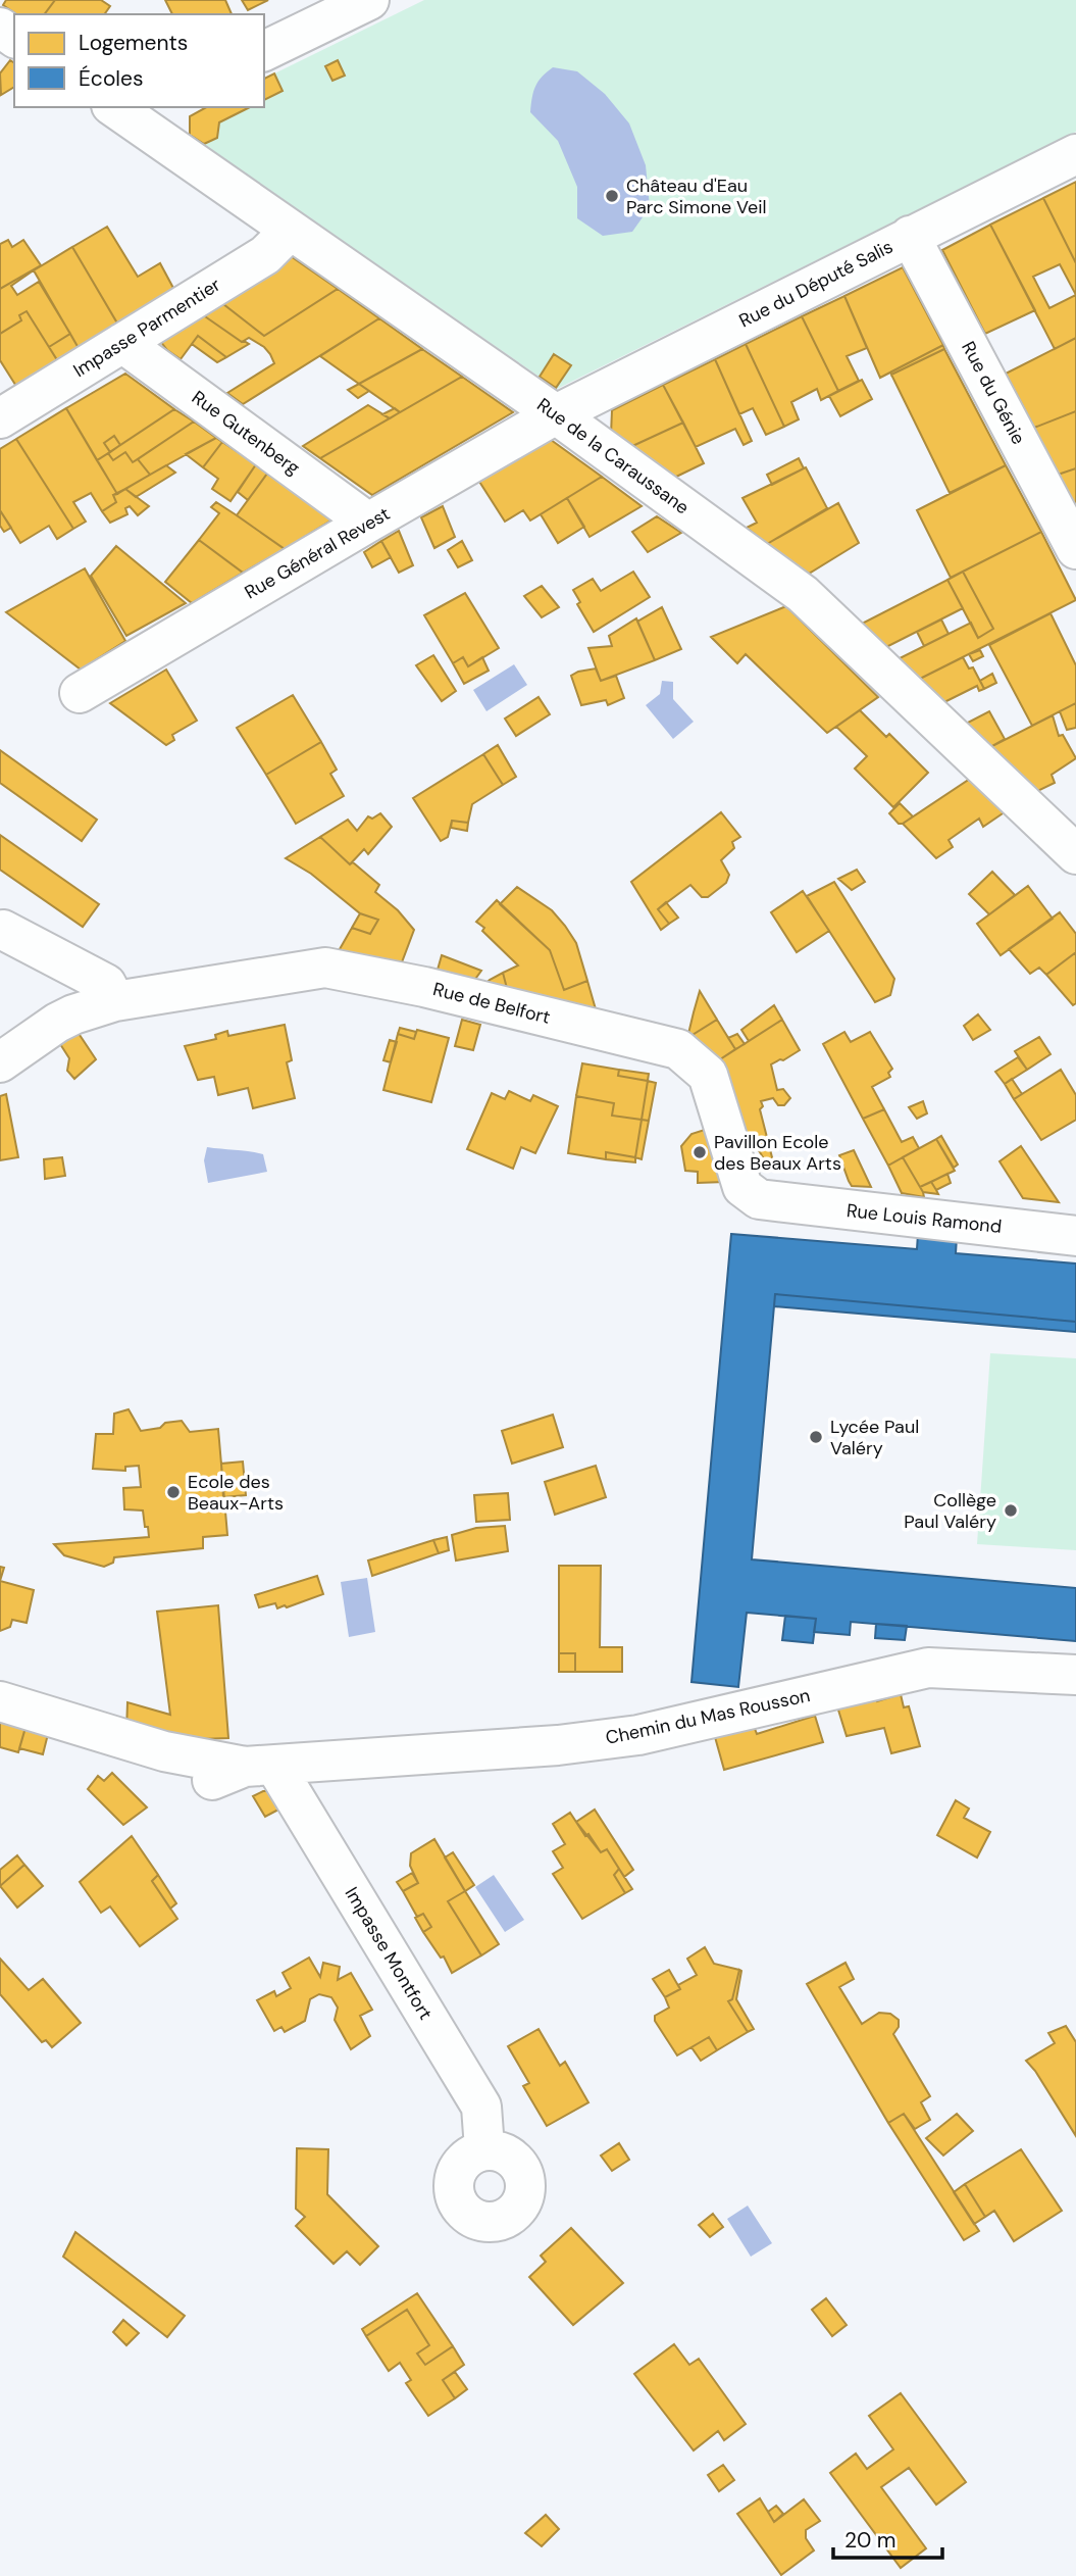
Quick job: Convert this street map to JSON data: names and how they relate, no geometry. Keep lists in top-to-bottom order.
{
  "streets": {
    "street": [
      "Rue du Député Salis",
      "Impasse Parmentier",
      "Rue du Génie",
      "Rue Gutenberg",
      "Rue de la Caraussane",
      "Rue Général Revest",
      "Rue de Belfort",
      "Rue Louis Ramond",
      "Chemin du Mas Rousson",
      "Impasse Montfort"
    ]
  },
  "crossings": [
    ["Rue du Député Salis", "Rue du Génie"],
    ["Rue du Député Salis", "Rue de la Caraussane"],
    ["Rue du Député Salis", "Rue Général Revest"],
    ["Impasse Parmentier", "Rue Gutenberg"],
    ["Impasse Parmentier", "Rue de la Caraussane"],
    ["Rue Gutenberg", "Rue Général Revest"],
    ["Rue de la Caraussane", "Rue Général Revest"],
    ["Rue de Belfort", "Rue Louis Ramond"],
    ["Chemin du Mas Rousson", "Impasse Montfort"]
  ],
  "places": [
    "Château d'Eau Parc Simone Veil",
    "Pavillon Ecole des Beaux Arts",
    "Lycée Paul Valéry",
    "Ecole des Beaux-Arts",
    "Collège Paul Valéry"
  ],
  "legend": ["Logements", "Écoles"],
  "scale_bar": "20 m"
}
